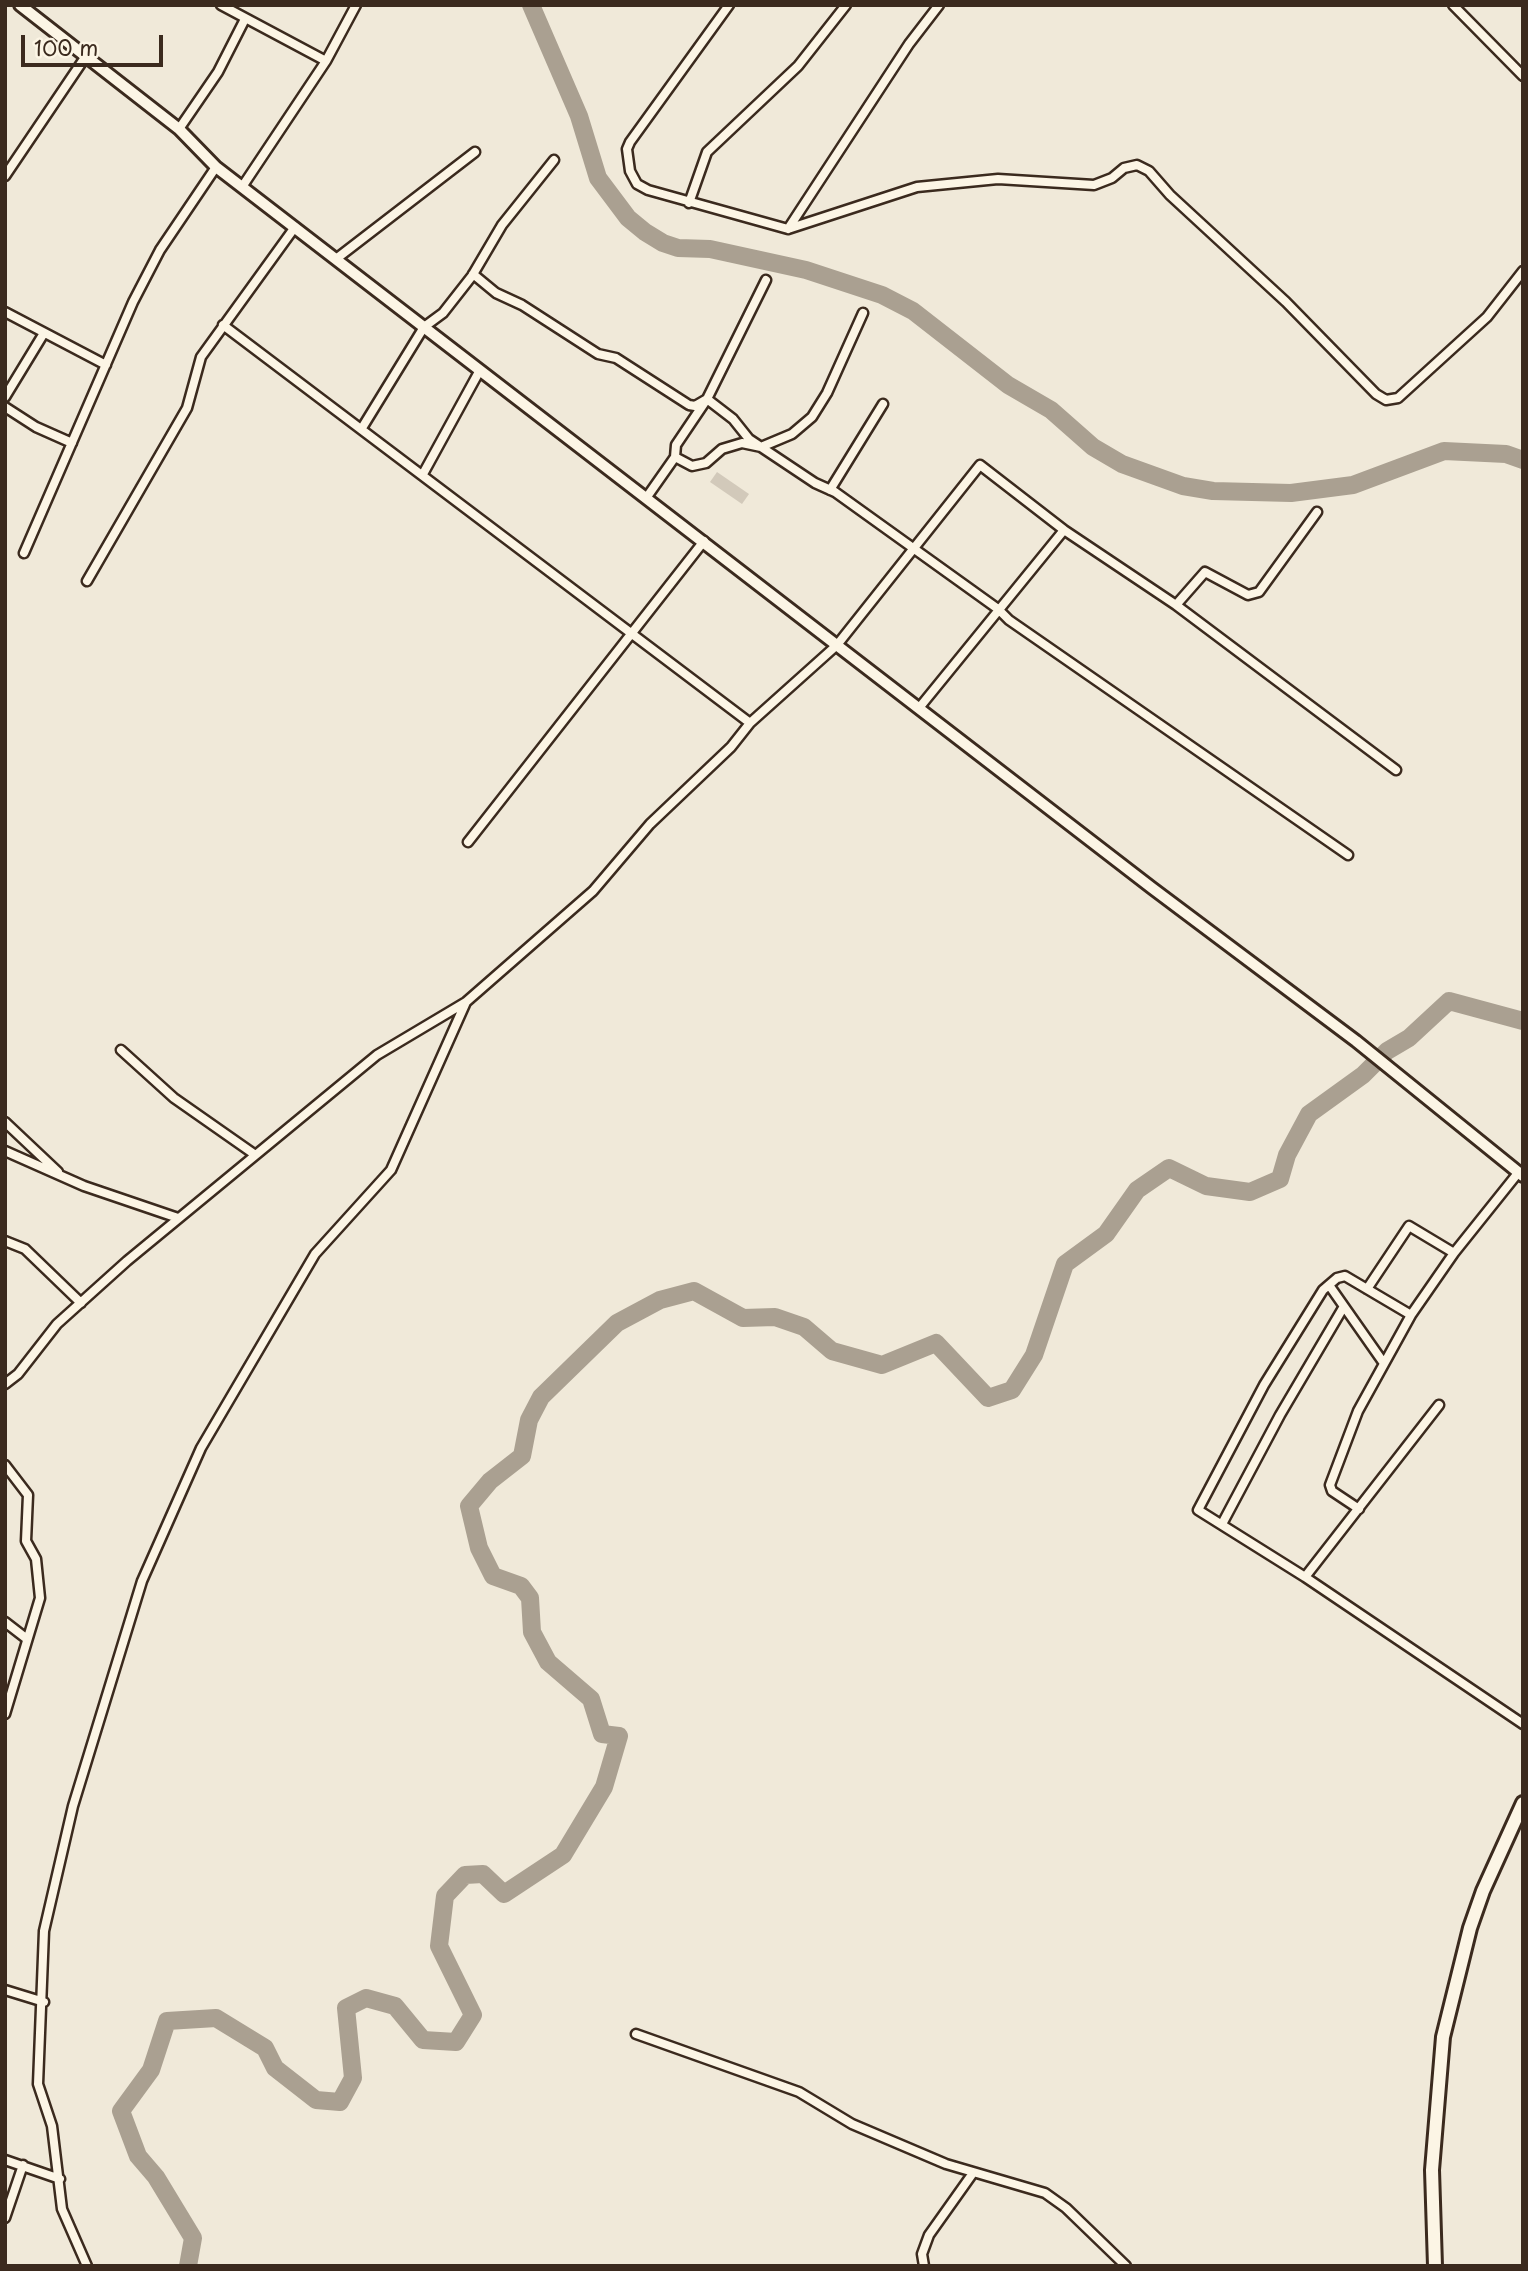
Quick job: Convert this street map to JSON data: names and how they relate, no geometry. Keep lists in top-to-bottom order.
{
  "scale_bar": "100 m"
}
